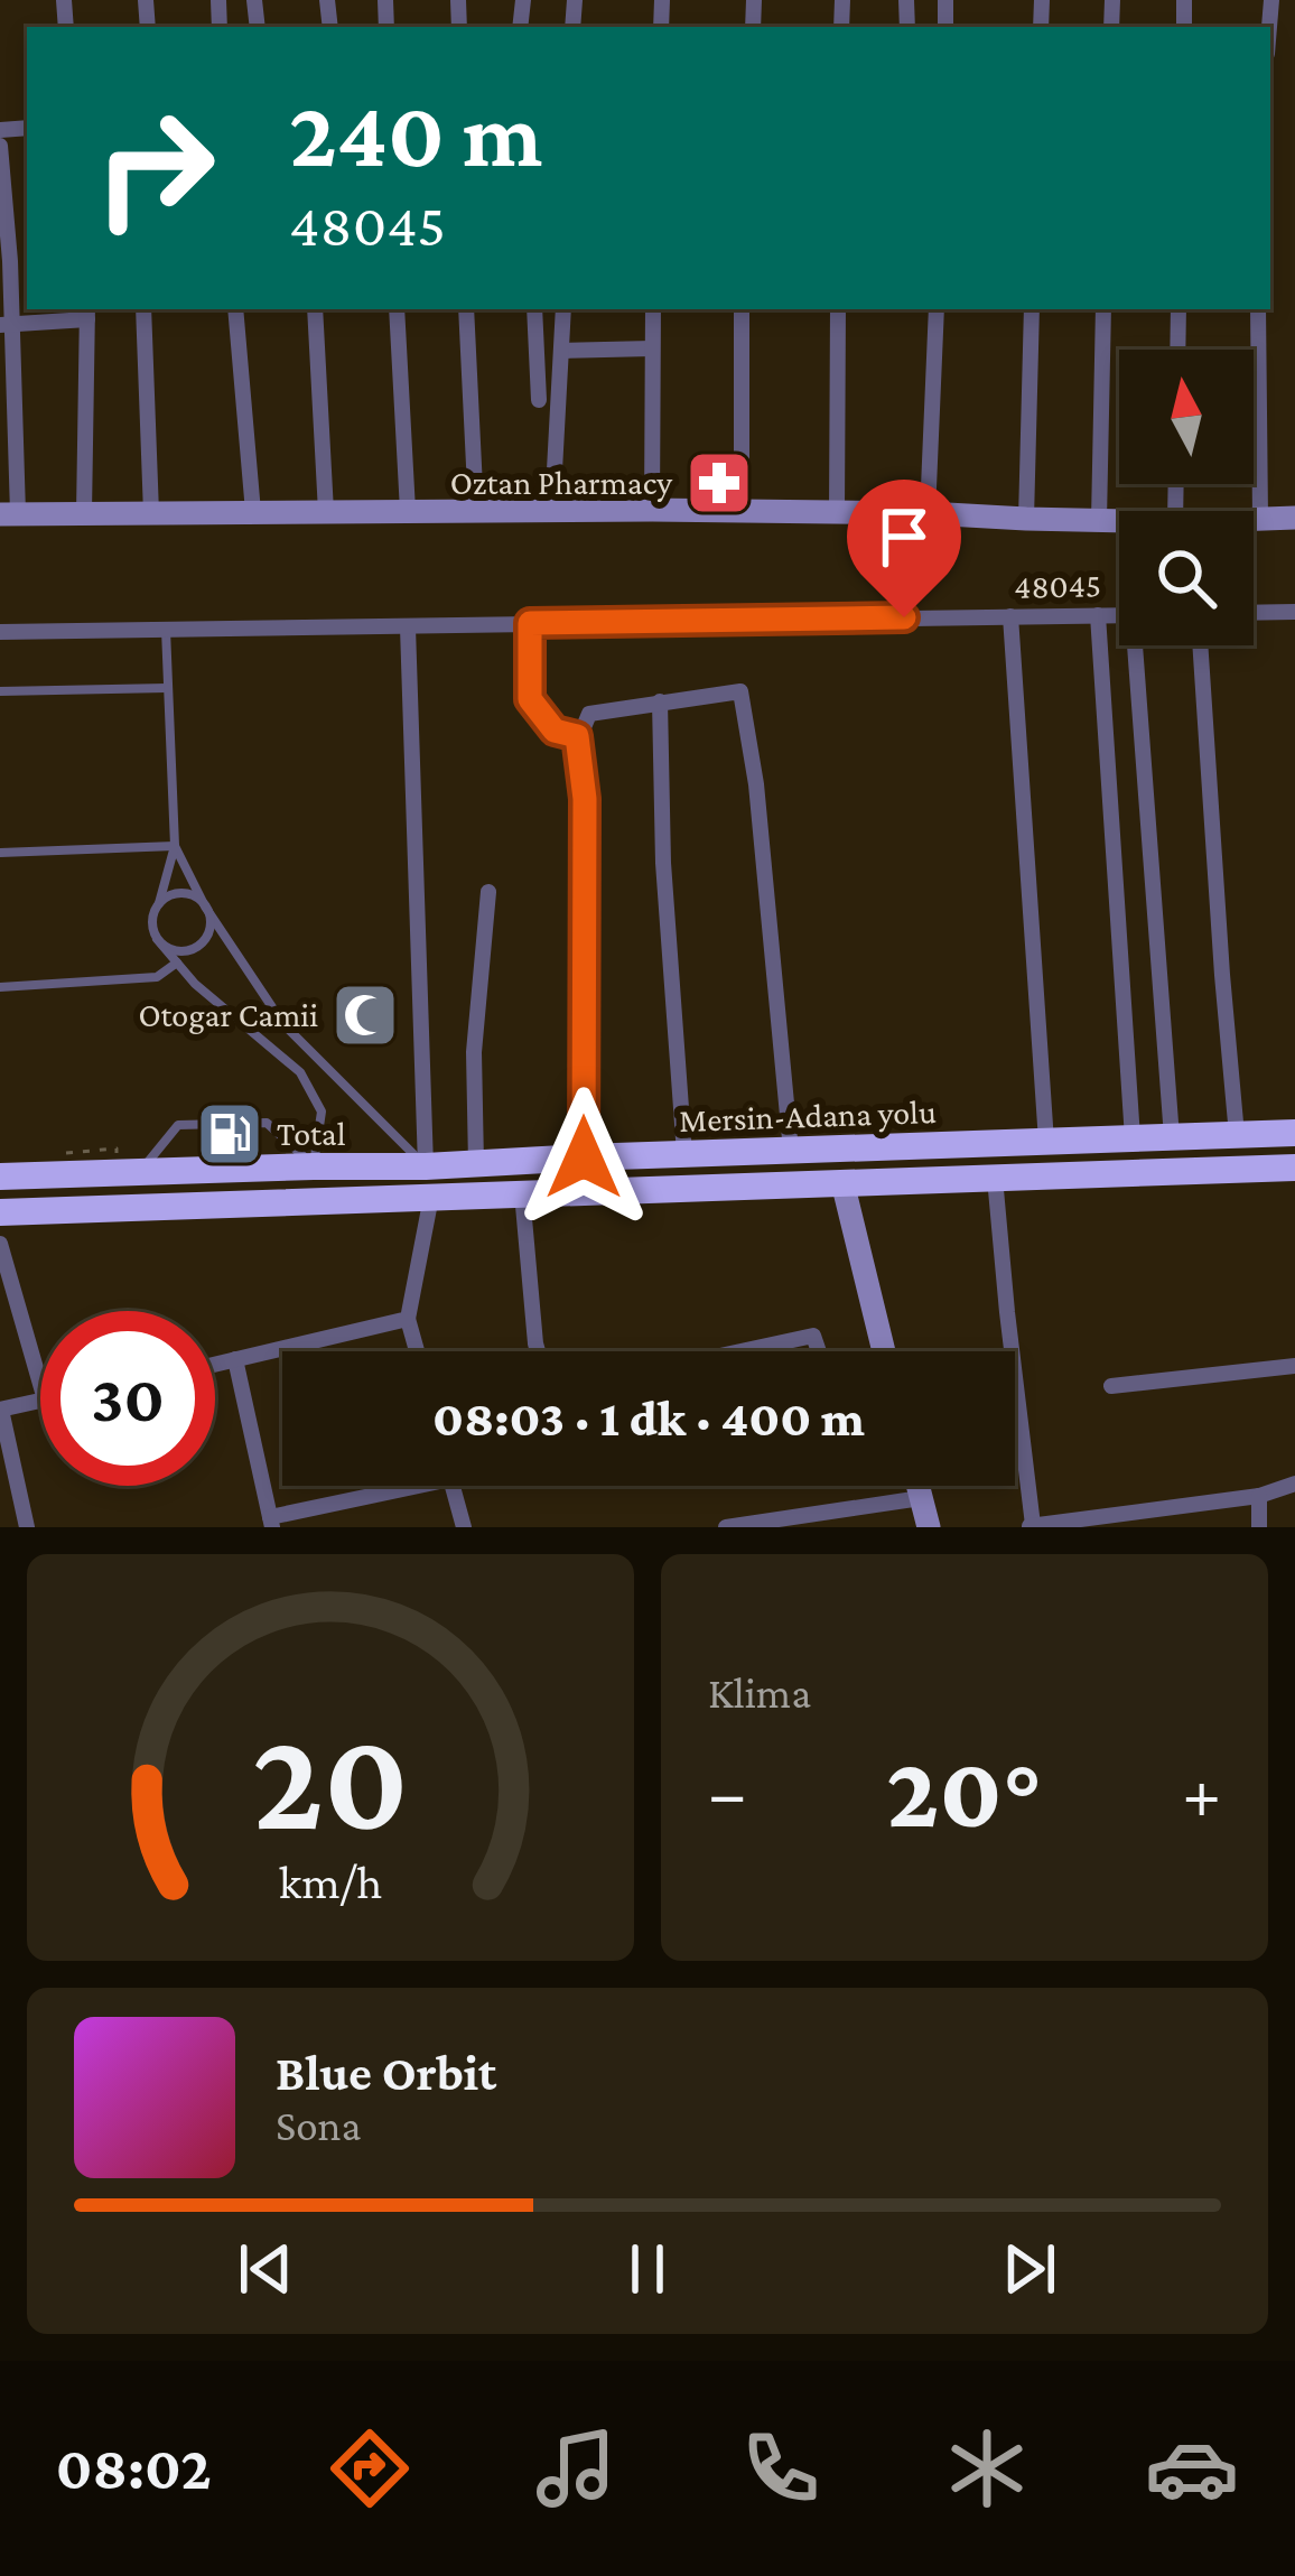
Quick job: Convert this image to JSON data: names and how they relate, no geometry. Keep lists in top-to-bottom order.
{
  "streets": {
    "highway": ["Mersin-Adana yolu"],
    "street": ["48045"]
  },
  "places": {
    "pharmacy": ["Oztan Pharmacy"],
    "mosque": ["Otogar Camii"],
    "fuel station": ["Total"]
  },
  "north": "top",
  "page": {
    "turn": ["240 m", "48045"],
    "limit": "30",
    "trip": "08:03 · 1 dk · 400 m",
    "tile": "Klima",
    "heat": ["−", "20°", "+"],
    "song": ["Blue Orbit", "Sona"],
    "tabs": "08:02",
    "gauge": ["20", "km/h"]
  }
}
